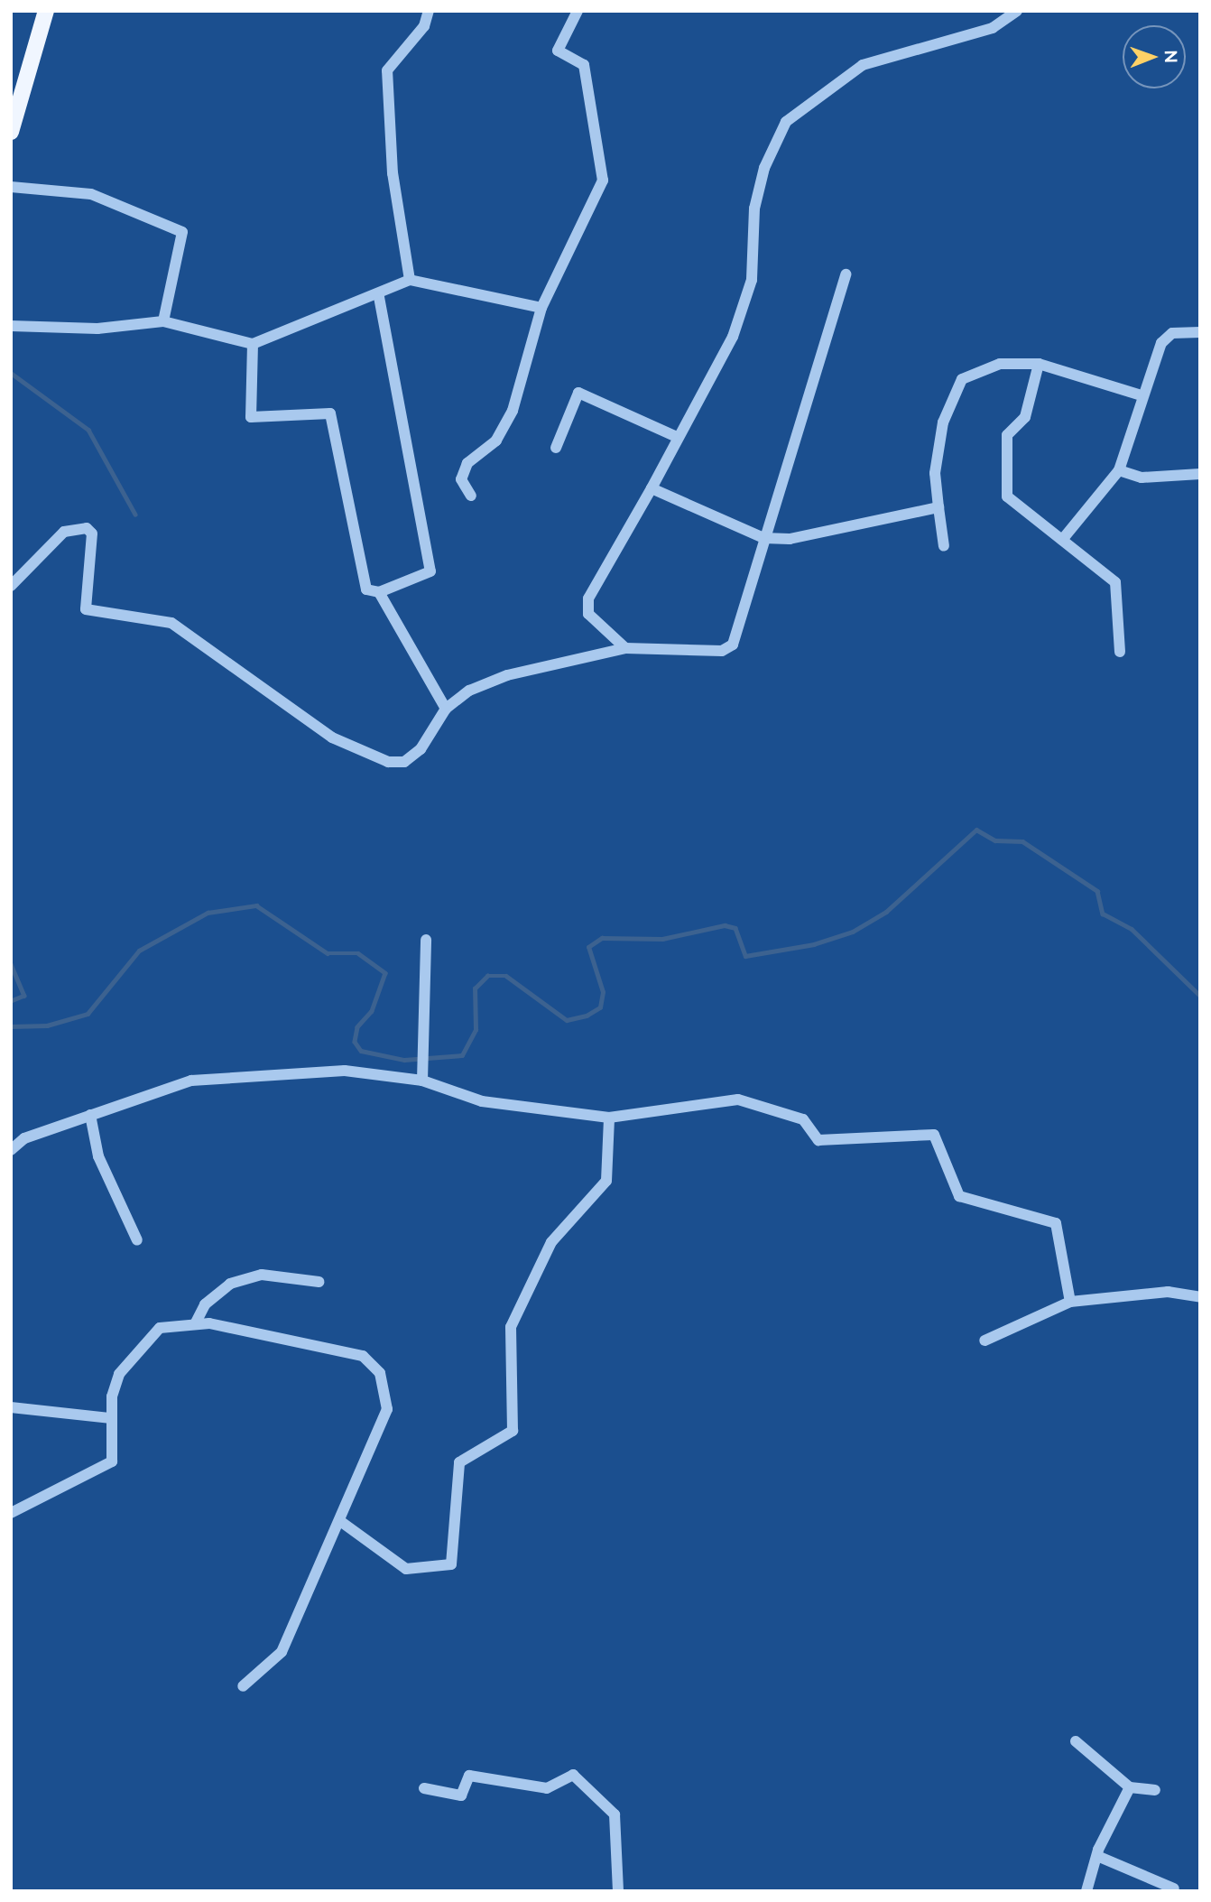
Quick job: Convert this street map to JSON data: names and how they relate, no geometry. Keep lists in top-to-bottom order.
{
  "north": "right"
}
